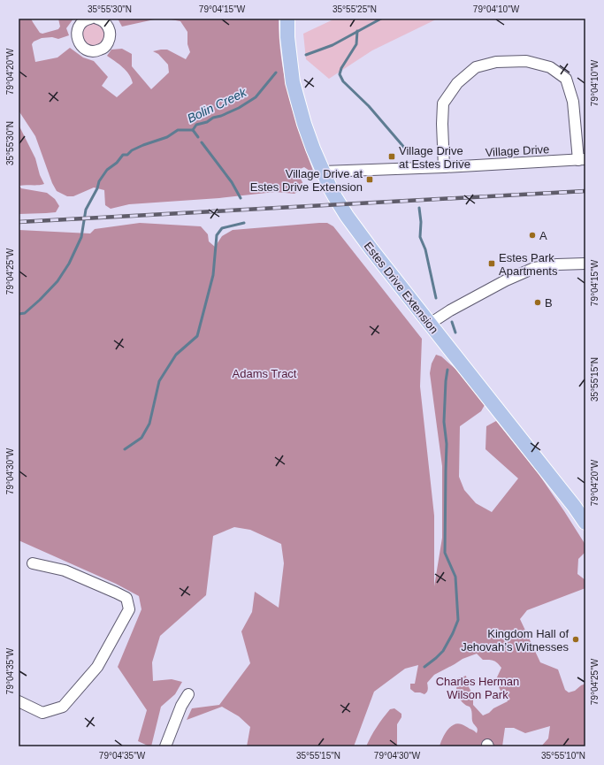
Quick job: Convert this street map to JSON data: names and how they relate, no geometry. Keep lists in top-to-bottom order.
{
  "streets": {
    "main road": ["Estes Drive Extension"],
    "street": ["Village Drive"]
  },
  "crossings": [
    ["Village Drive", "Estes Drive Extension"]
  ],
  "water": ["Bolin Creek"],
  "parks": ["Adams Tract", "Charles Herman Wilson Park"],
  "places": {
    "transit": ["Village Drive at Estes Drive", "Village Drive at Estes Drive Extension", "Estes Park Apartments"],
    "other": ["A", "B", "Kingdom Hall of Jehovah’s Witnesses"]
  },
  "coordinates": [
    "35°55'30\"N",
    "79°04'15\"W",
    "35°55'25\"N",
    "79°04'10\"W",
    "79°04'20\"W",
    "79°04'25\"W",
    "35°55'15\"N",
    "79°04'30\"W",
    "79°04'35\"W",
    "35°55'10\"N"
  ]
}
